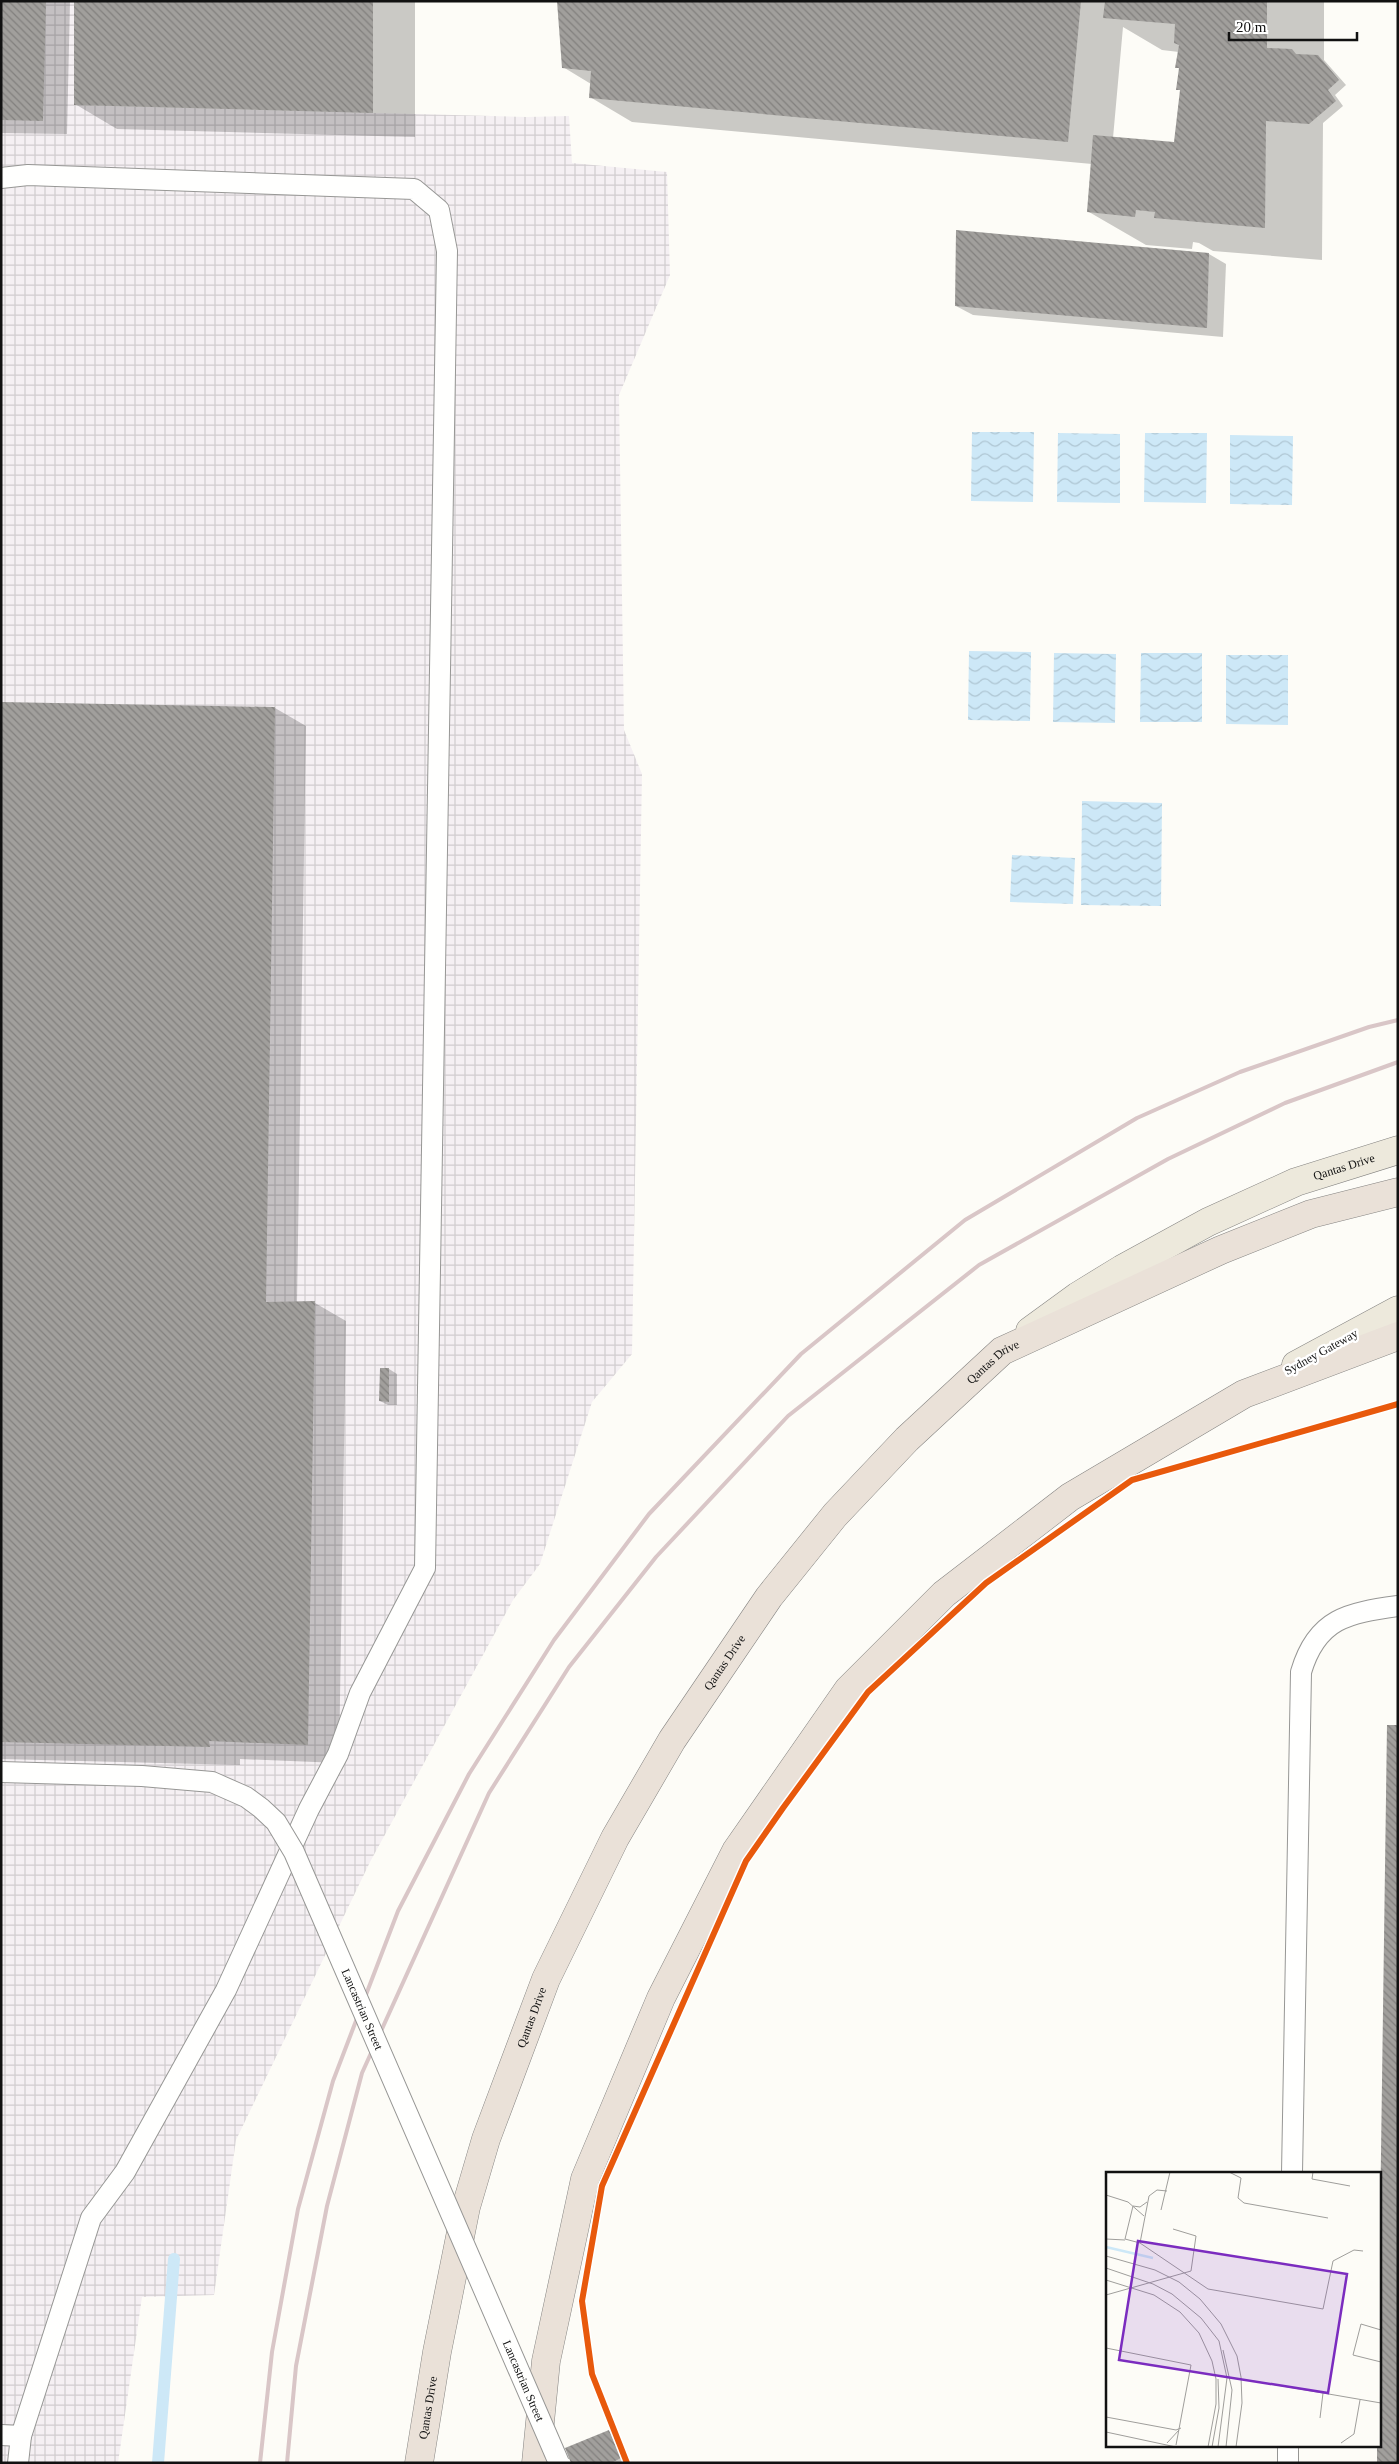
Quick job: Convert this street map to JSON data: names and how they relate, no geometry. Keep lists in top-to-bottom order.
{
  "streets": {
    "highway": ["Qantas Drive"],
    "main road": ["Sydney Gateway"],
    "lane": ["Lancastrian Street"]
  },
  "scale_bar": "20 m"
}
